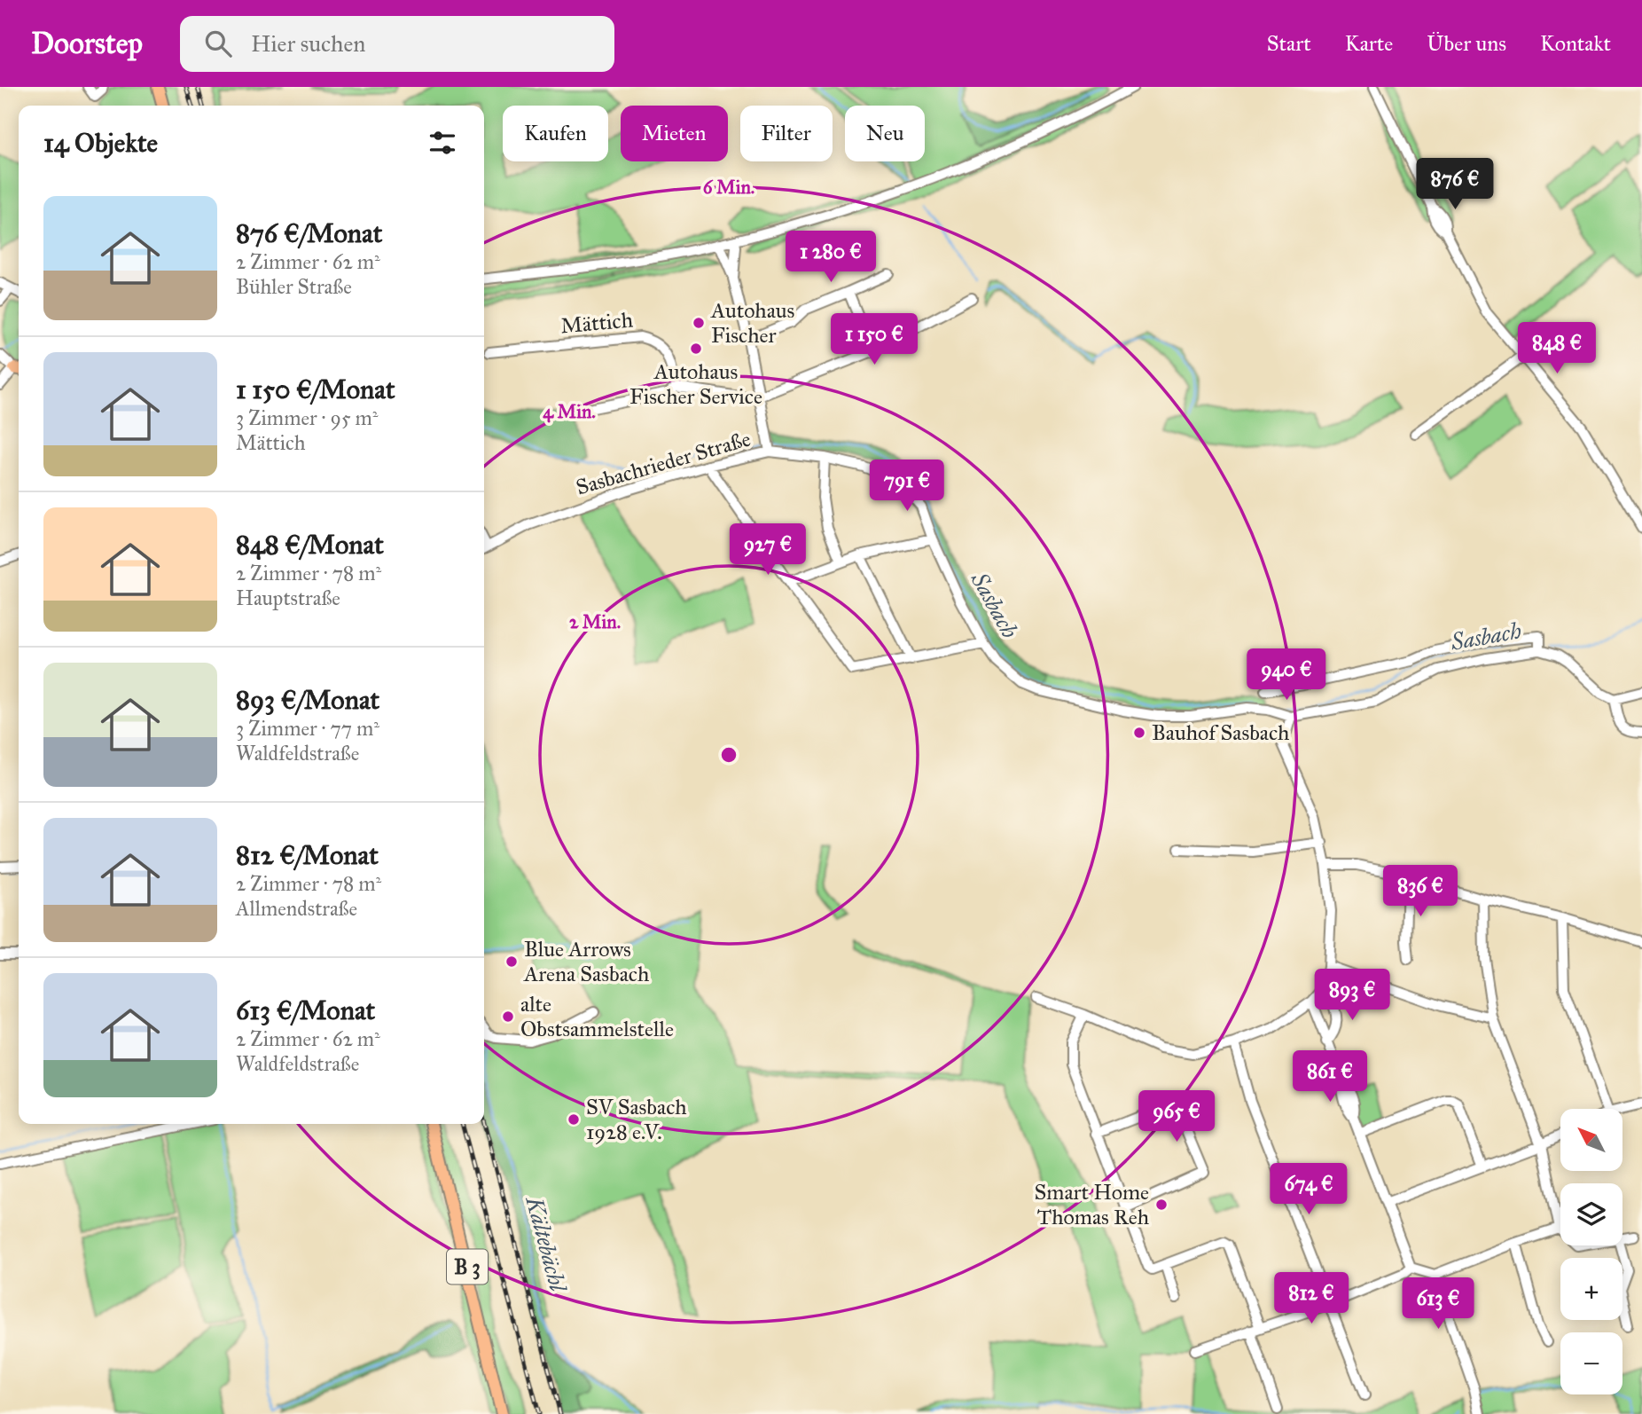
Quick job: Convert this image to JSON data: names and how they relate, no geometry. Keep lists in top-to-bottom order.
{
  "streets": {
    "main road": ["B 3"],
    "street": ["Mättich", "Sasbachrieder Straße"]
  },
  "water": ["Sasbach", "Kältebächl"],
  "places": [
    "Autohaus Fischer",
    "Autohaus Fischer Service",
    "Bauhof Sasbach",
    "Blue Arrows Arena Sasbach",
    "alte Obstsammelstelle",
    "SV Sasbach 1928 e.V.",
    "Smart Home Thomas Reh"
  ],
  "north": "top left",
  "page": {
    "header": "Doorstep",
    "search": "Hier suchen",
    "nav": [
      "Start",
      "Karte",
      "Über uns",
      "Kontakt"
    ],
    "chip": [
      "Kaufen",
      "Mieten",
      "Filter",
      "Neu"
    ],
    "heading": "14 Objekte",
    "price": [
      "876 €",
      "1 280 €",
      "1 150 €",
      "848 €",
      "791 €",
      "927 €",
      "940 €",
      "836 €",
      "893 €",
      "861 €",
      "965 €",
      "674 €",
      "812 €",
      "613 €"
    ],
    "list": [
      {
        "name": "876 €/Monat",
        "note": "2 Zimmer · 62 m² · Bühler Straße"
      },
      {
        "name": "1 150 €/Monat",
        "note": "3 Zimmer · 95 m² · Mättich"
      },
      {
        "name": "848 €/Monat",
        "note": "2 Zimmer · 78 m² · Hauptstraße"
      },
      {
        "name": "893 €/Monat",
        "note": "3 Zimmer · 77 m² · Waldfeldstraße"
      },
      {
        "name": "812 €/Monat",
        "note": "2 Zimmer · 78 m² · Allmendstraße"
      },
      {
        "name": "613 €/Monat",
        "note": "2 Zimmer · 62 m² · Waldfeldstraße"
      }
    ],
    "map_buttons": ["+", "−"]
  },
  "rings": ["6 Min.", "4 Min.", "2 Min."]
}
